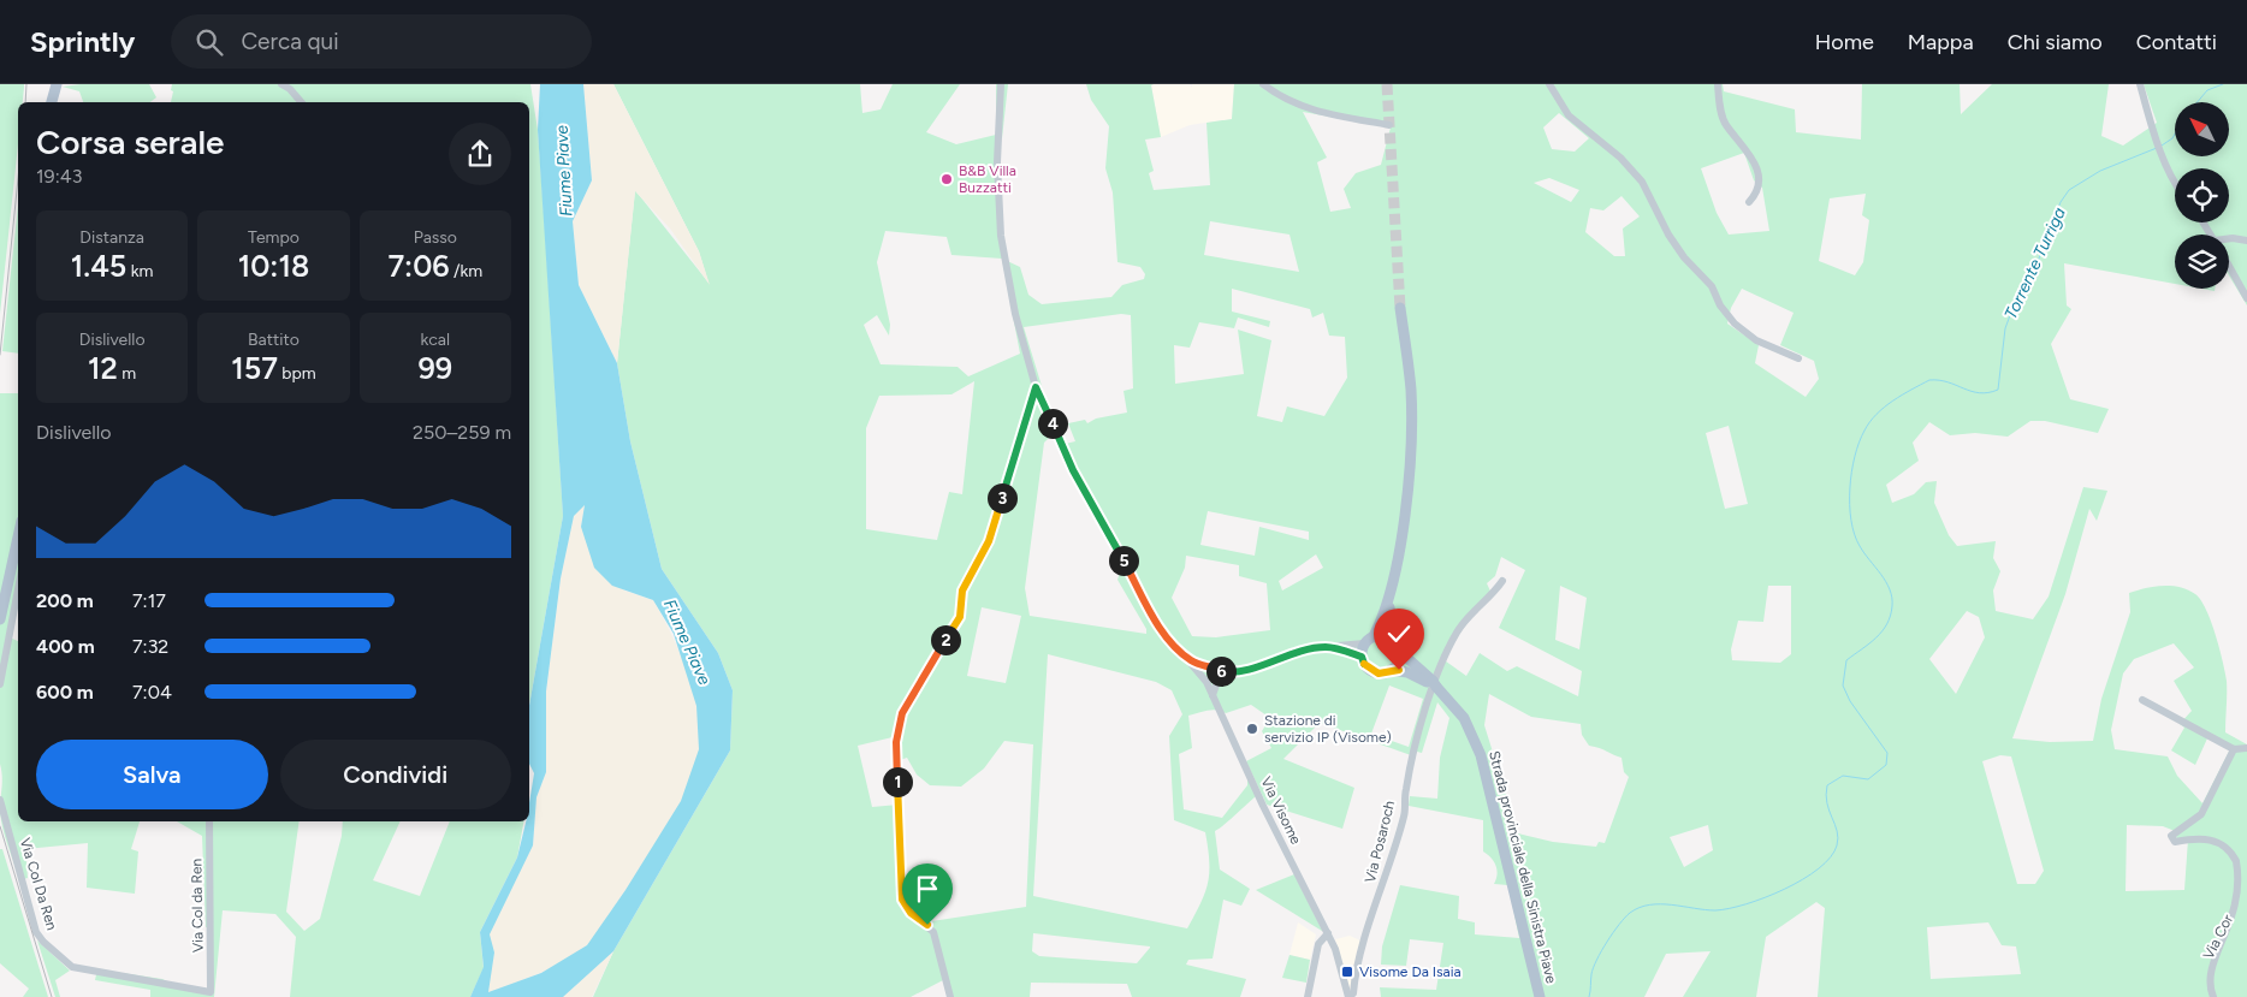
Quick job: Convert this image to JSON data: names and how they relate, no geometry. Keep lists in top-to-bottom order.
{
  "streets": {
    "main road": ["Strada provinciale della Sinistra Piave"],
    "street": [
      "Via Visome",
      "Via Posaroch",
      "Via Col Da Ren",
      "Via Col da Ren",
      "Via Cor"
    ]
  },
  "crossings": [
    ["Via Visome", "Via Posaroch"],
    ["Via Posaroch", "Strada provinciale della Sinistra Piave"],
    ["Via Col Da Ren", "Via Col da Ren"]
  ],
  "water": ["Fiume Piave", "Torrente Turriga"],
  "places": {
    "other": ["B&B Villa Buzzatti", "Stazione di servizio IP (Visome)"],
    "transit": ["Visome Da Isaia"]
  },
  "north": "top left",
  "page": {
    "header": "Sprintly",
    "search": "Cerca qui",
    "nav": [
      "Home",
      "Mappa",
      "Chi siamo",
      "Contatti"
    ],
    "heading": ["Corsa serale", "19:43"],
    "stats": [
      ["Distanza", "1.45 km"],
      ["Tempo", "10:18"],
      ["Passo", "7:06 /km"],
      ["Dislivello", "12 m"],
      ["Battito", "157 bpm"],
      ["kcal", "99"]
    ],
    "pins": [
      "4",
      "3",
      "5",
      "2",
      "6",
      "1"
    ],
    "chart": ["Dislivello", "250–259 m"],
    "list": [
      {
        "name": "200 m",
        "note": "7:17"
      },
      {
        "name": "400 m",
        "note": "7:32"
      },
      {
        "name": "600 m",
        "note": "7:04"
      }
    ],
    "buttons": ["Salva", "Condividi"]
  }
}
